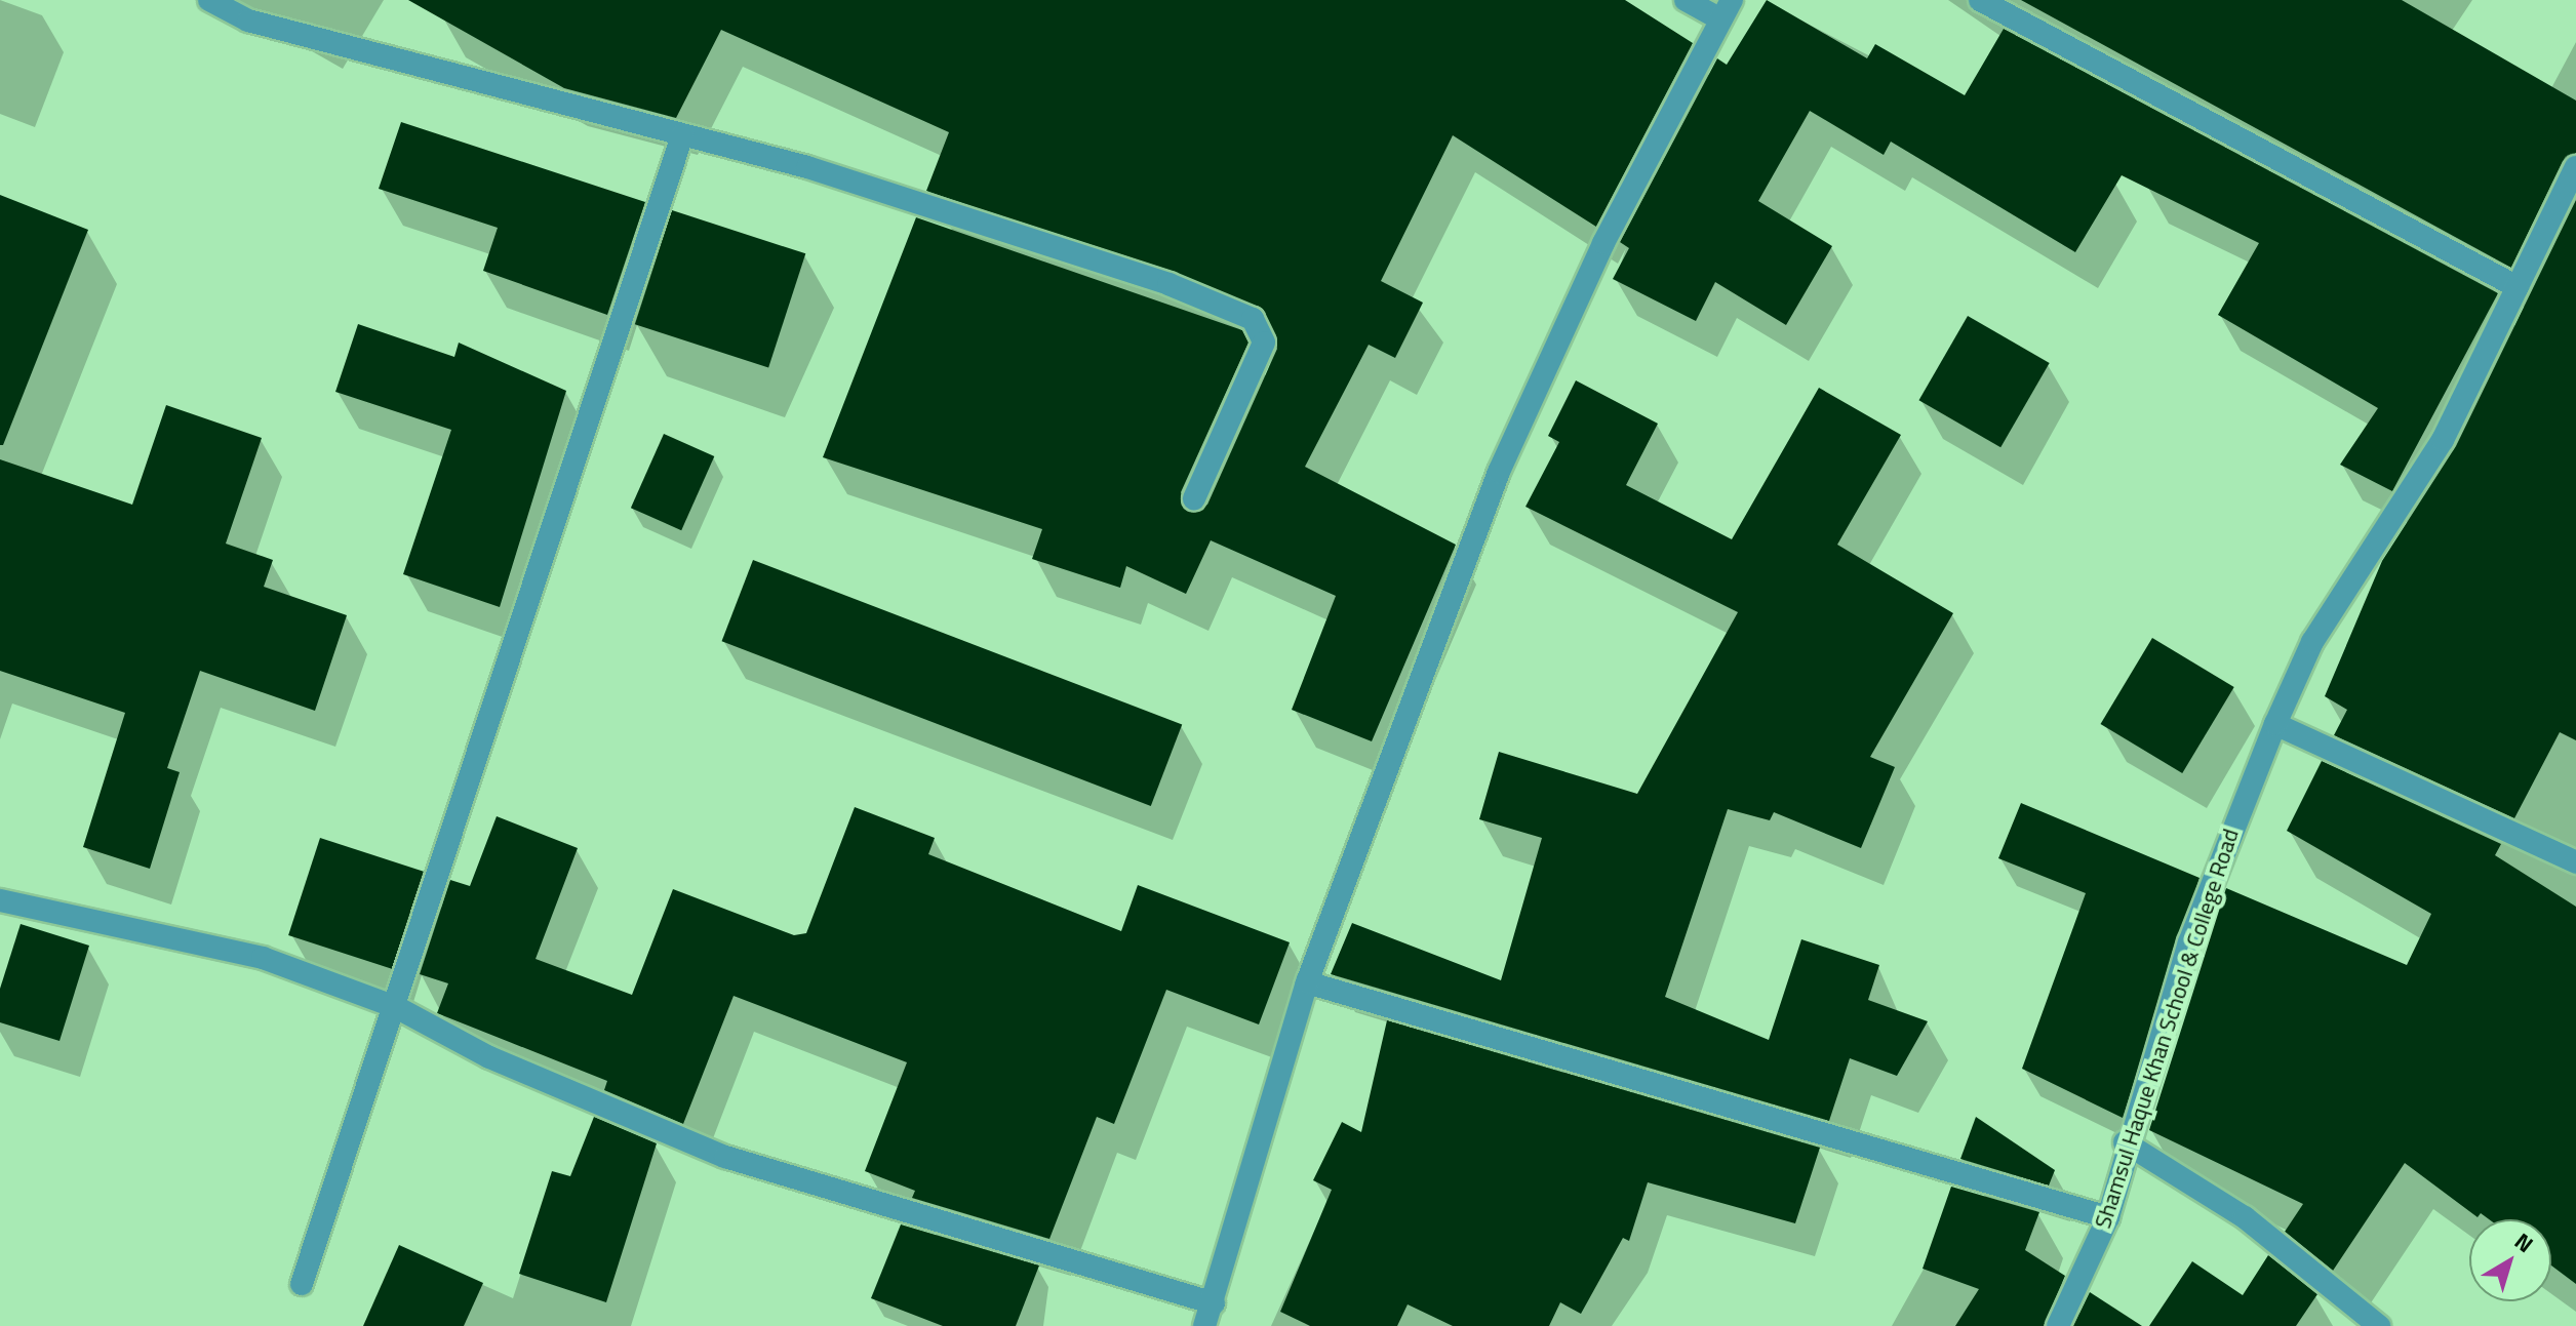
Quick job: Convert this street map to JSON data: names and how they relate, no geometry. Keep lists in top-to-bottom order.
{
  "streets": {
    "street": ["Shamsul Haque Khan School & College Road"]
  },
  "north": "top right"
}
